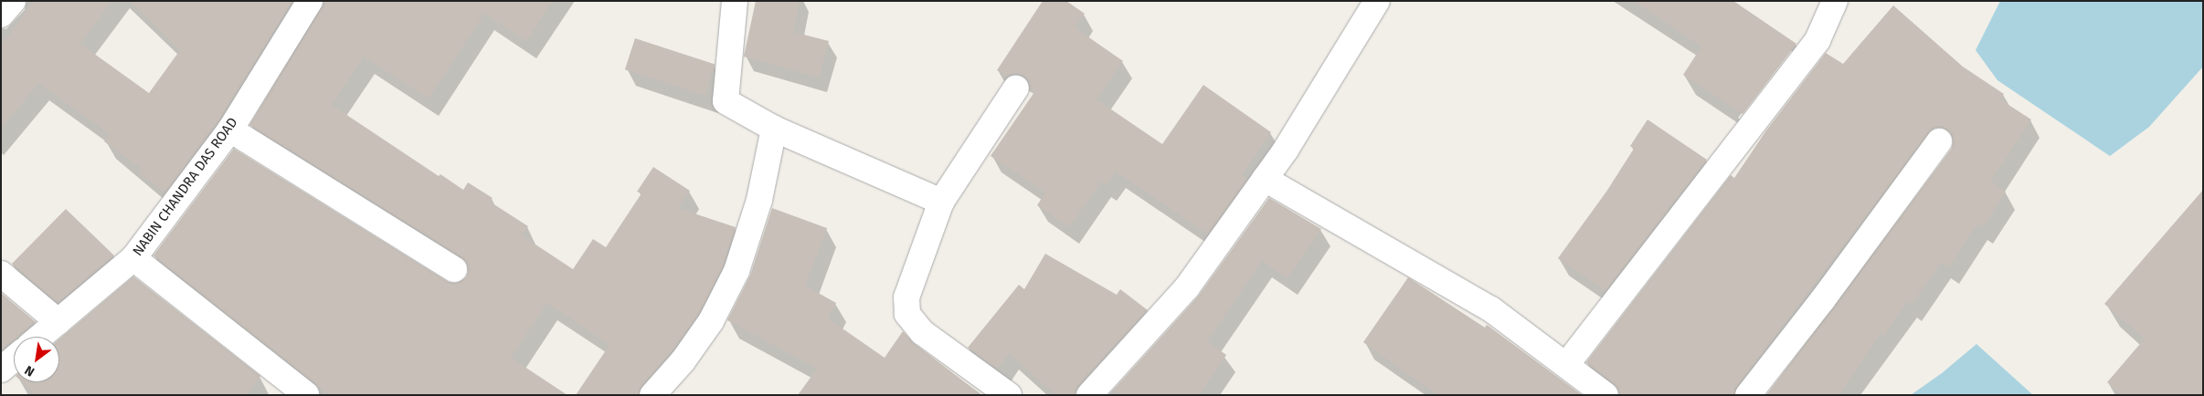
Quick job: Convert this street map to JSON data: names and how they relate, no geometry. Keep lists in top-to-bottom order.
{
  "streets": {
    "street": ["NABIN CHANDRA DAS ROAD"]
  },
  "north": "bottom left"
}
